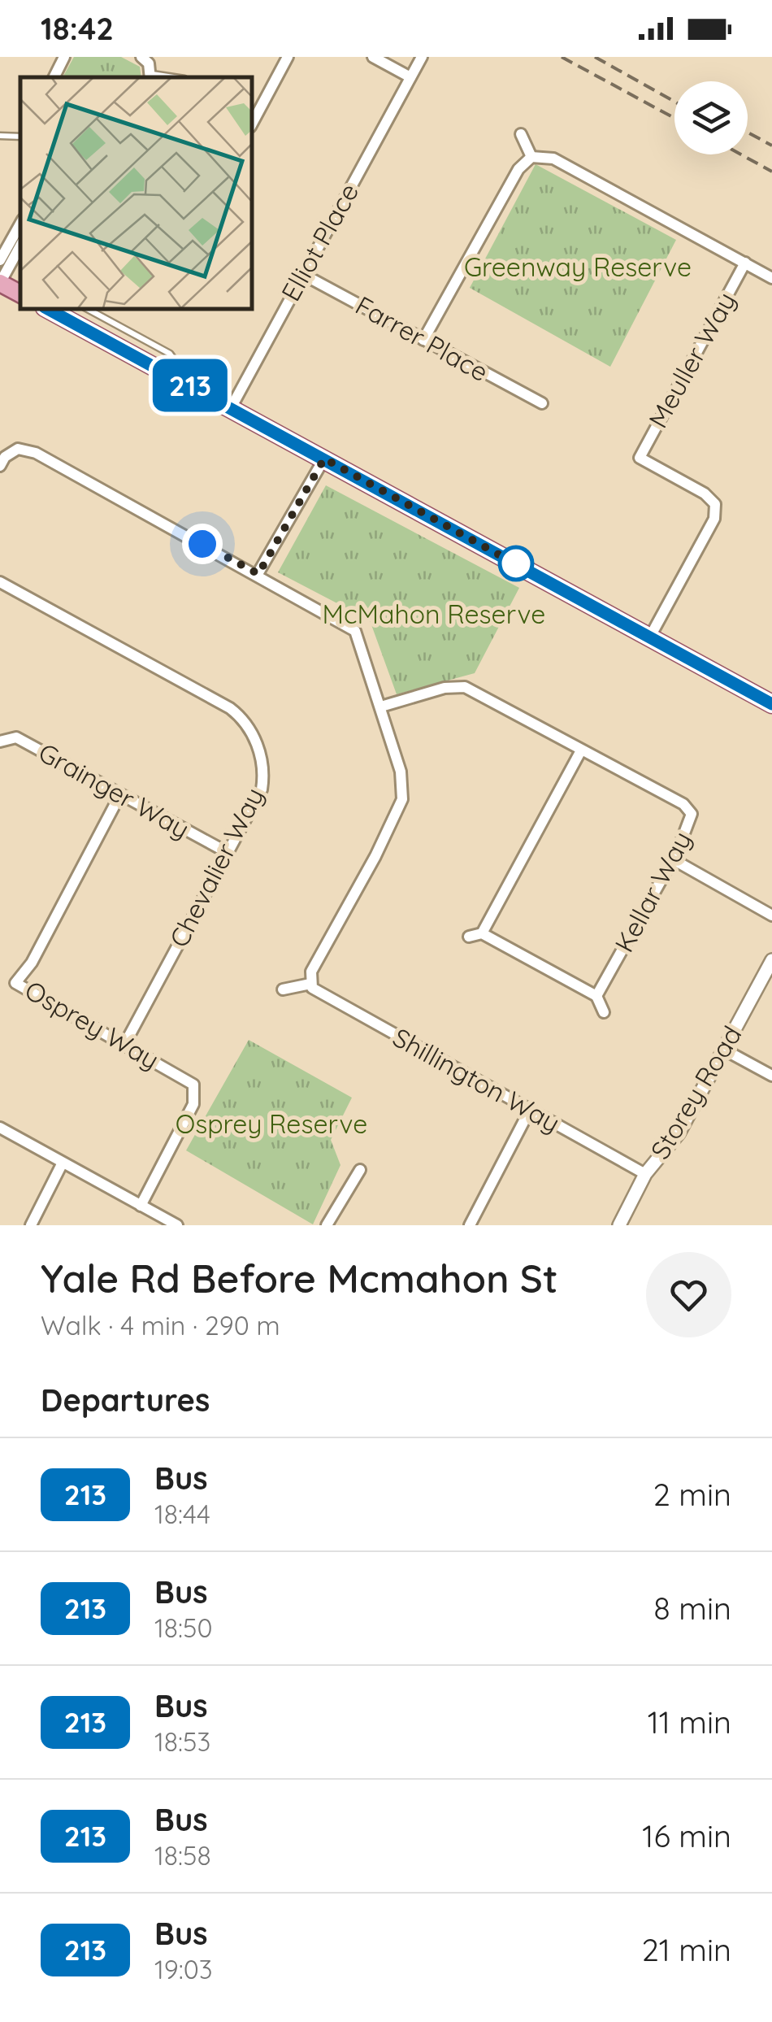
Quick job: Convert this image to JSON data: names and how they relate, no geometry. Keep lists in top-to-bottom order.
{
  "streets": {
    "street": [
      "Elliot Place",
      "Farrer Place",
      "Meuller Way",
      "Grainger Way",
      "Chevalier Way",
      "Kellar Way",
      "Osprey Way",
      "Shillington Way",
      "Storey Road"
    ]
  },
  "crossings": [
    ["Elliot Place", "Farrer Place"],
    ["Grainger Way", "Chevalier Way"],
    ["Grainger Way", "Osprey Way"],
    ["Chevalier Way", "Osprey Way"],
    ["Shillington Way", "Storey Road"]
  ],
  "parks": ["Greenway Reserve", "McMahon Reserve", "Osprey Reserve"],
  "lines": ["bus line 213"],
  "page": {
    "status": "18:42",
    "on_map": "213",
    "heading": [
      ["Yale Rd Before Mcmahon St", "Walk · 4 min · 290 m"],
      "Departures"
    ],
    "list": [
      {
        "mark": "213",
        "name": "Bus",
        "note": "18:44",
        "value": "2 min"
      },
      {
        "mark": "213",
        "name": "Bus",
        "note": "18:50",
        "value": "8 min"
      },
      {
        "mark": "213",
        "name": "Bus",
        "note": "18:53",
        "value": "11 min"
      },
      {
        "mark": "213",
        "name": "Bus",
        "note": "18:58",
        "value": "16 min"
      },
      {
        "mark": "213",
        "name": "Bus",
        "note": "19:03",
        "value": "21 min"
      }
    ]
  }
}
